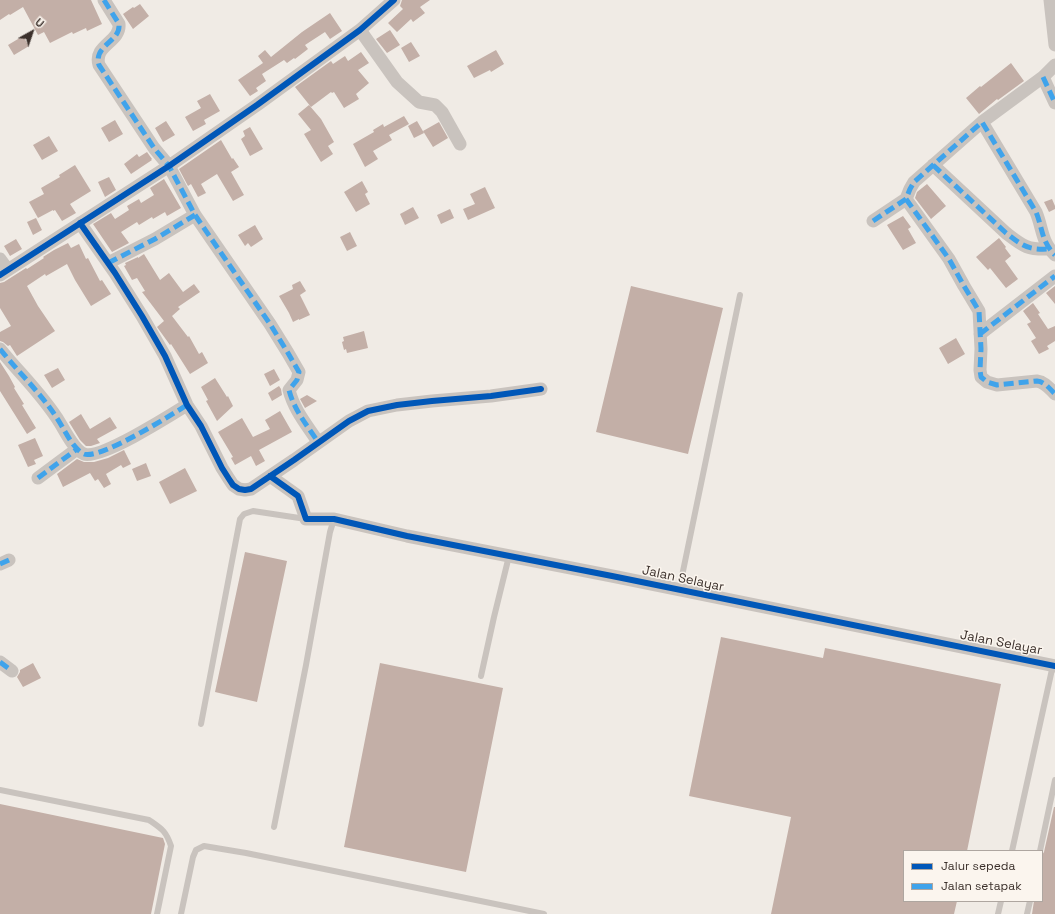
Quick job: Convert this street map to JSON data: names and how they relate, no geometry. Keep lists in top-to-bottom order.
{
  "streets": {
    "street": ["Jalan Selayar"]
  },
  "legend": ["Jalur sepeda", "Jalan setapak"],
  "north": "top right"
}
